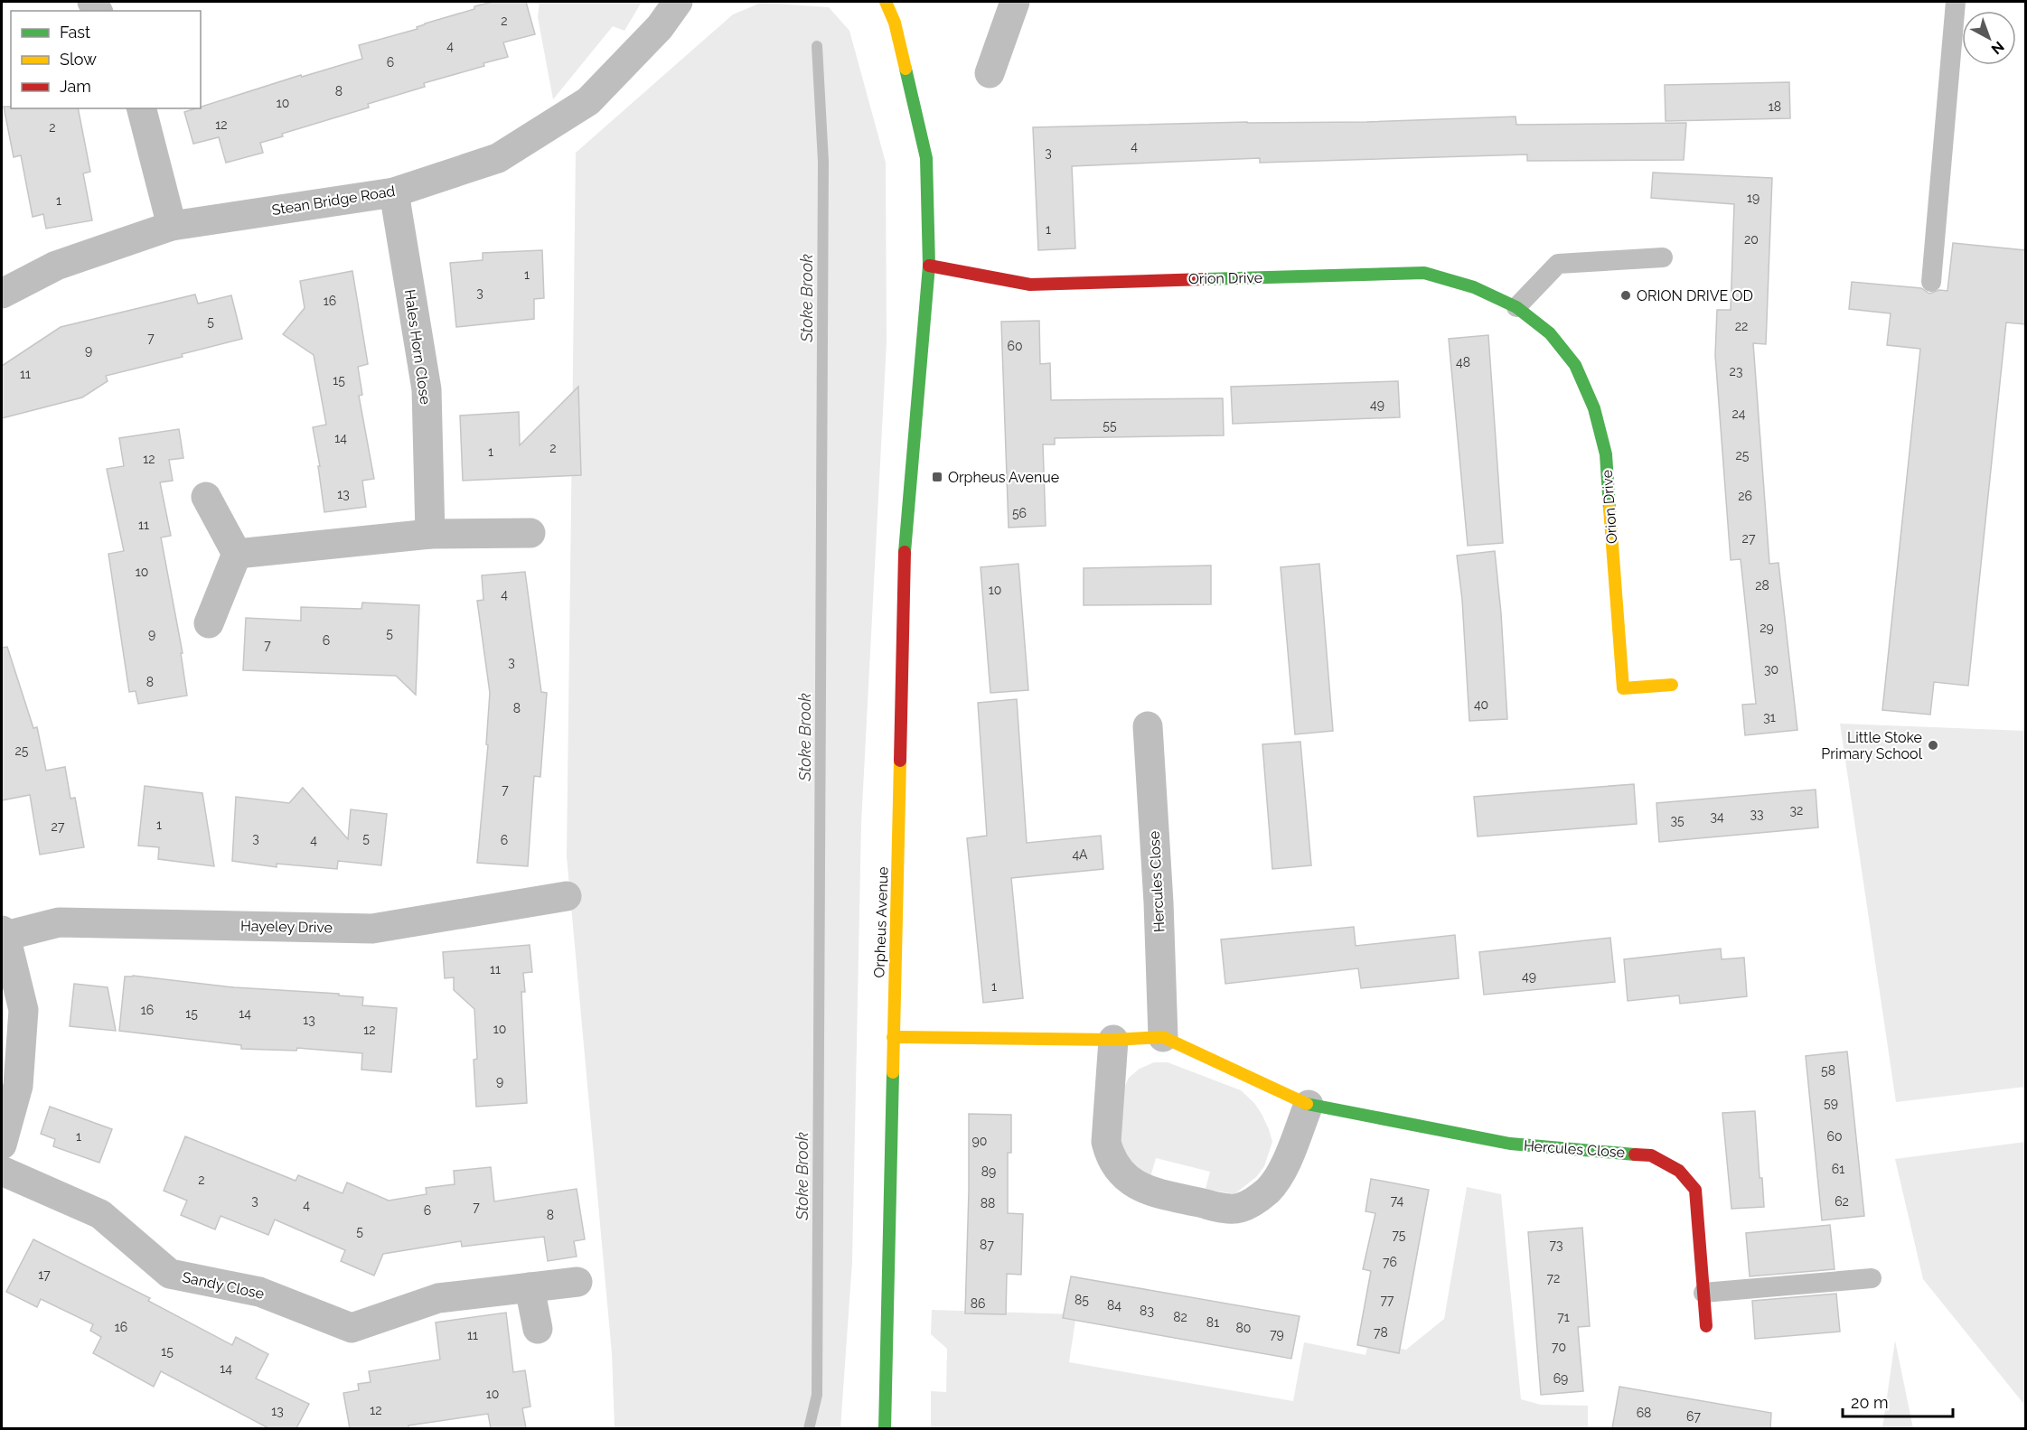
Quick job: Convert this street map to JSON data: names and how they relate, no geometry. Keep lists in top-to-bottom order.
{
  "streets": {
    "street": [
      "Stean Bridge Road",
      "Orion Drive",
      "Hales Horn Close",
      "Hercules Close",
      "Orpheus Avenue",
      "Hayeley Drive",
      "Sandy Close"
    ]
  },
  "crossings": [
    ["Stean Bridge Road", "Hales Horn Close"],
    ["Orion Drive", "Orpheus Avenue"],
    ["Hercules Close", "Orpheus Avenue"]
  ],
  "water": ["Stoke Brook"],
  "places": {
    "other": ["ORION DRIVE OD", "Little Stoke Primary School"],
    "transit": ["Orpheus Avenue"]
  },
  "house_numbers": [
    "2",
    "4",
    "6",
    "8",
    "10",
    "18",
    "12",
    "2",
    "4",
    "3",
    "19",
    "1",
    "1",
    "20",
    "1",
    "3",
    "16",
    "5",
    "22",
    "7",
    "60",
    "9",
    "48",
    "23",
    "11",
    "15",
    "49",
    "24",
    "55",
    "14",
    "2",
    "1",
    "25",
    "12",
    "13",
    "26",
    "56",
    "11",
    "27",
    "10",
    "28",
    "10",
    "4",
    "29",
    "5",
    "9",
    "6",
    "7",
    "3",
    "30",
    "8",
    "40",
    "8",
    "31",
    "25",
    "7",
    "32",
    "33",
    "34",
    "35",
    "1",
    "27",
    "3",
    "5",
    "4",
    "6",
    "4A",
    "11",
    "49",
    "1",
    "16",
    "15",
    "14",
    "13",
    "10",
    "12",
    "58",
    "9",
    "59",
    "1",
    "60",
    "90",
    "61",
    "89",
    "2",
    "3",
    "74",
    "62",
    "88",
    "4",
    "7",
    "6",
    "8",
    "5",
    "75",
    "87",
    "73",
    "76",
    "17",
    "72",
    "85",
    "77",
    "86",
    "84",
    "83",
    "82",
    "71",
    "81",
    "16",
    "80",
    "78",
    "79",
    "11",
    "70",
    "15",
    "14",
    "69",
    "10",
    "12",
    "13",
    "68",
    "67"
  ],
  "legend": ["Fast", "Slow", "Jam"],
  "scale_bar": "20 m",
  "north": "bottom right"
}
